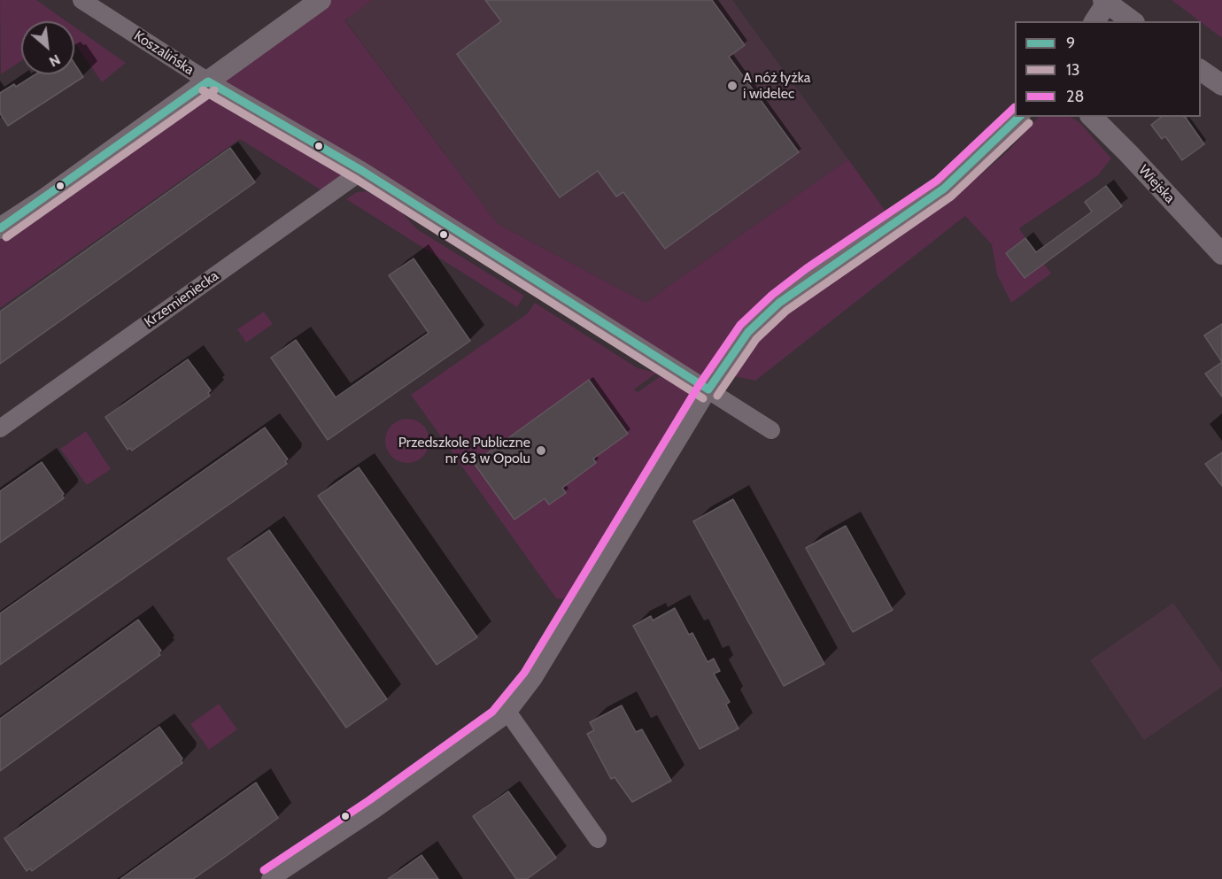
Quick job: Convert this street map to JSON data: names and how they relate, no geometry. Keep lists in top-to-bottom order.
{
  "streets": {
    "street": ["Koszalińska", "Wiejska", "Krzemieniecka"]
  },
  "crossings": [
    ["Koszalińska", "Krzemieniecka"]
  ],
  "places": ["A nóż łyżka i widelec", "Przedszkole Publiczne nr 63 w Opolu"],
  "lines": ["transit line 9", "transit line 13", "transit line 28"],
  "legend": ["9", "13", "28"],
  "north": "bottom right"
}
